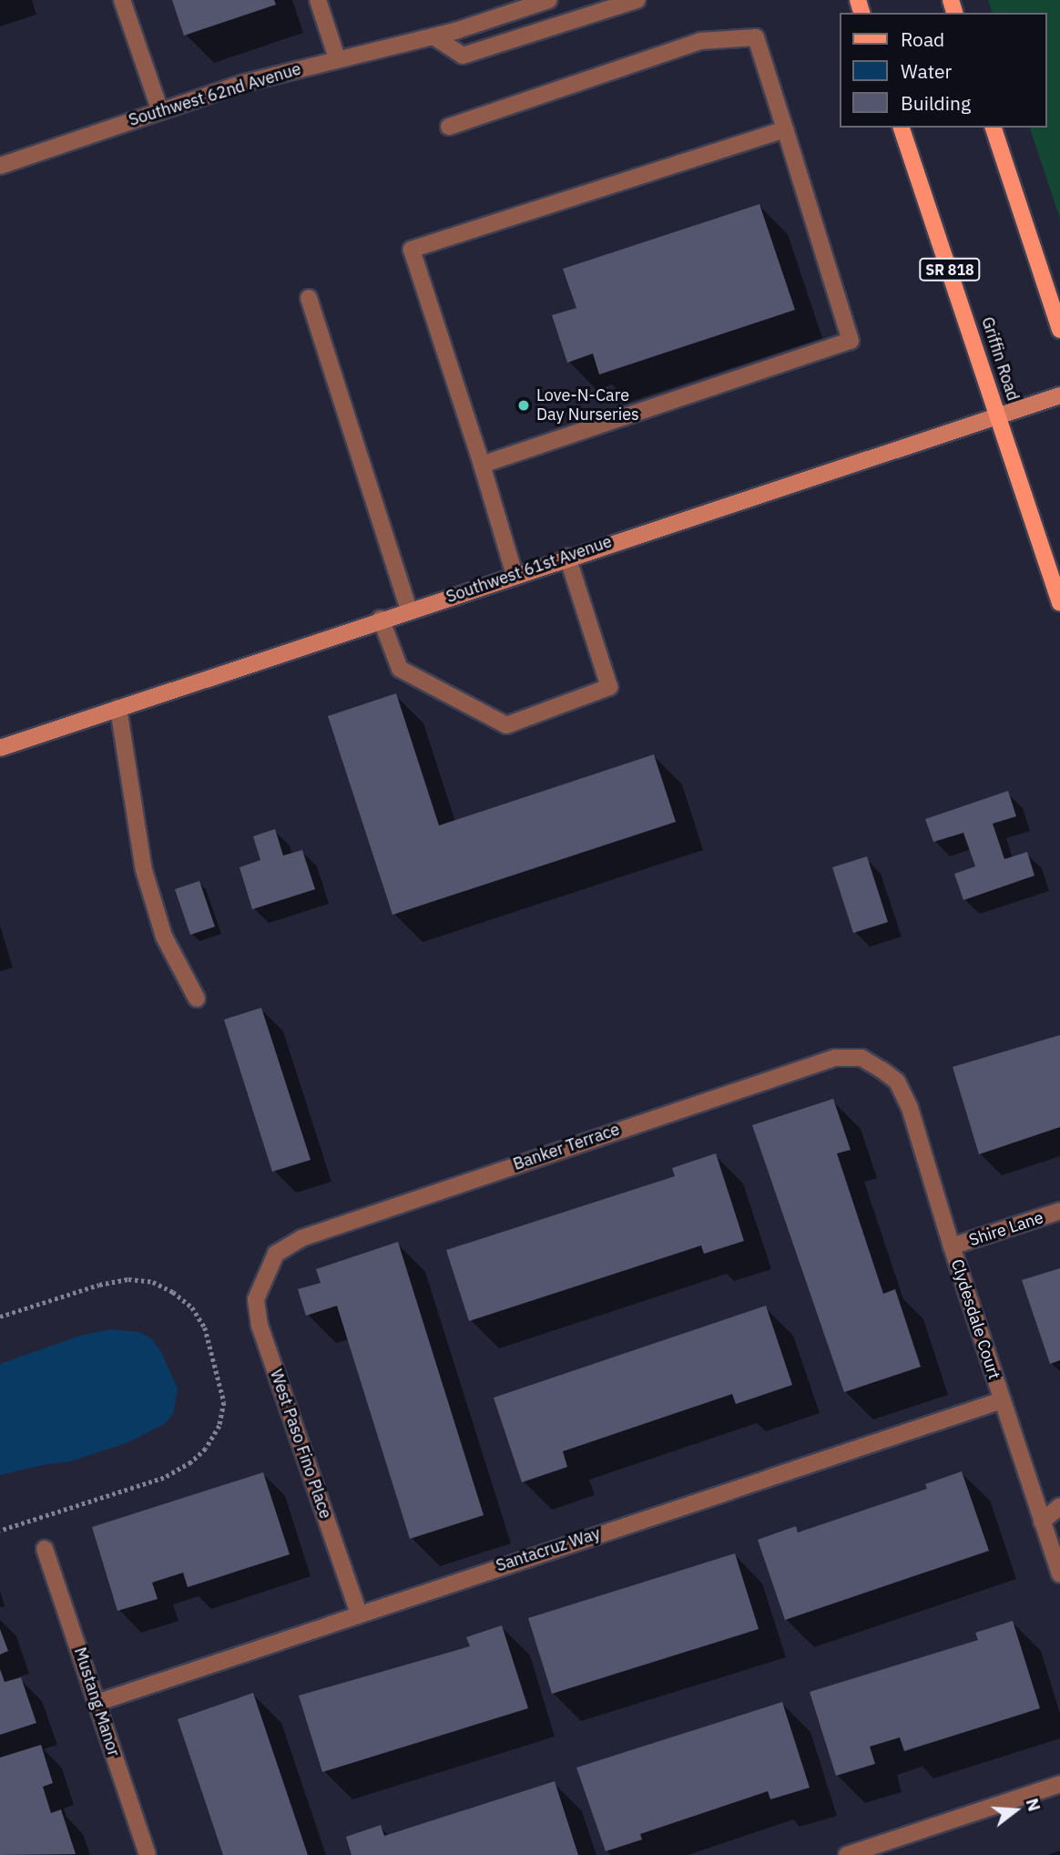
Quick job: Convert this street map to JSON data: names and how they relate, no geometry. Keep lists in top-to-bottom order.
{
  "streets": {
    "main road": ["SR 818", "Griffin Road"],
    "street": [
      "Southwest 62nd Avenue",
      "Southwest 61st Avenue",
      "Banker Terrace",
      "Shire Lane",
      "Clydesdale Court",
      "West Paso Fino Place",
      "Santacruz Way",
      "Mustang Manor"
    ]
  },
  "crossings": [
    ["Griffin Road", "Southwest 61st Avenue"],
    ["Banker Terrace", "Clydesdale Court"],
    ["Banker Terrace", "West Paso Fino Place"],
    ["Shire Lane", "Clydesdale Court"],
    ["Clydesdale Court", "Santacruz Way"],
    ["West Paso Fino Place", "Santacruz Way"],
    ["Santacruz Way", "Mustang Manor"]
  ],
  "places": ["Love-N-Care Day Nurseries"],
  "legend": ["Road", "Water", "Building"],
  "north": "right"
}
